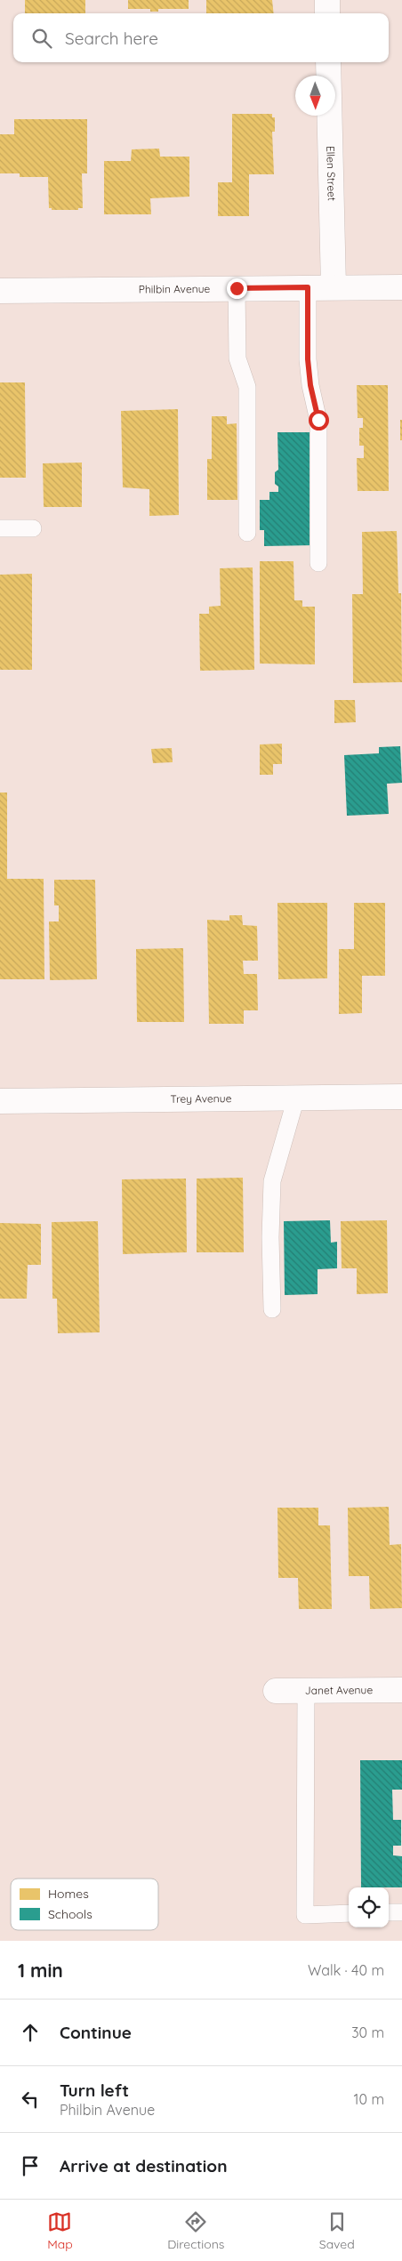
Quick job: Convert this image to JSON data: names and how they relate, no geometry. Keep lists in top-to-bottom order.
{
  "streets": {
    "street": [
      "Ellen Street",
      "Philbin Avenue",
      "Trey Avenue",
      "Janet Avenue"
    ]
  },
  "crossings": [
    ["Ellen Street", "Philbin Avenue"]
  ],
  "legend": ["Homes", "Schools"],
  "north": "bottom",
  "page": {
    "search": "Search here",
    "heading": ["1 min", "Walk · 40 m"],
    "list": [
      ["Continue", "30 m"],
      ["Turn left", "Philbin Avenue", "10 m"],
      "Arrive at destination"
    ],
    "nav": ["Map", "Directions", "Saved"]
  }
}
